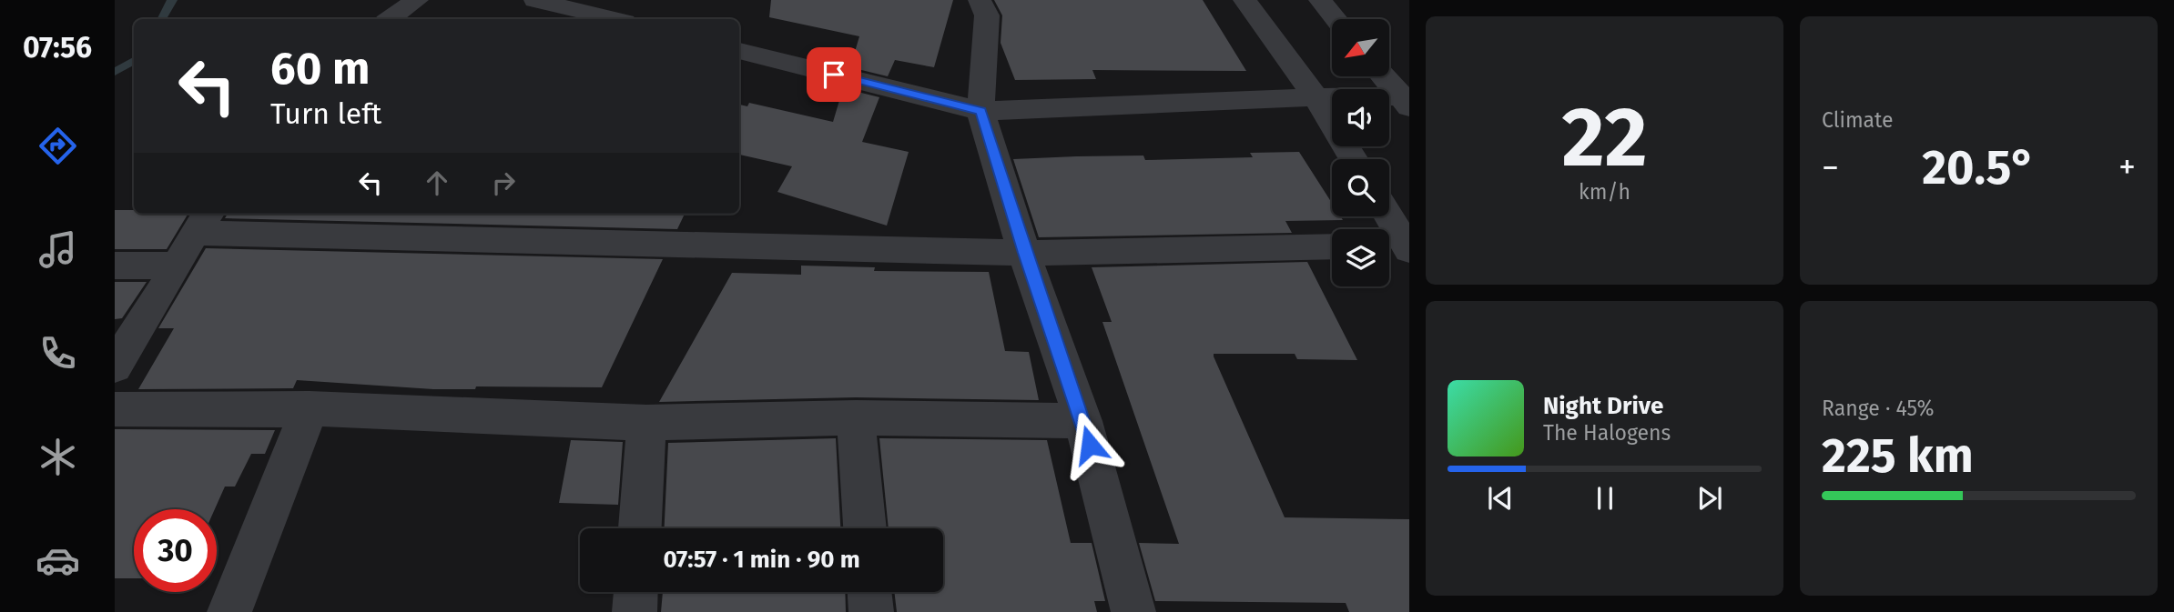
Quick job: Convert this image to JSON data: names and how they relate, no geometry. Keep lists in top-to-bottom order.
{
  "north": "bottom left",
  "page": {
    "tabs": "07:56",
    "tile": [
      ["22", "km/h"],
      "Climate",
      ["Range · 45%", "225 km"]
    ],
    "turn": ["60 m", "Turn left"],
    "heat": ["−", "20.5°", "+"],
    "song": ["Night Drive", "The Halogens"],
    "limit": "30",
    "trip": "07:57 · 1 min · 90 m"
  }
}
